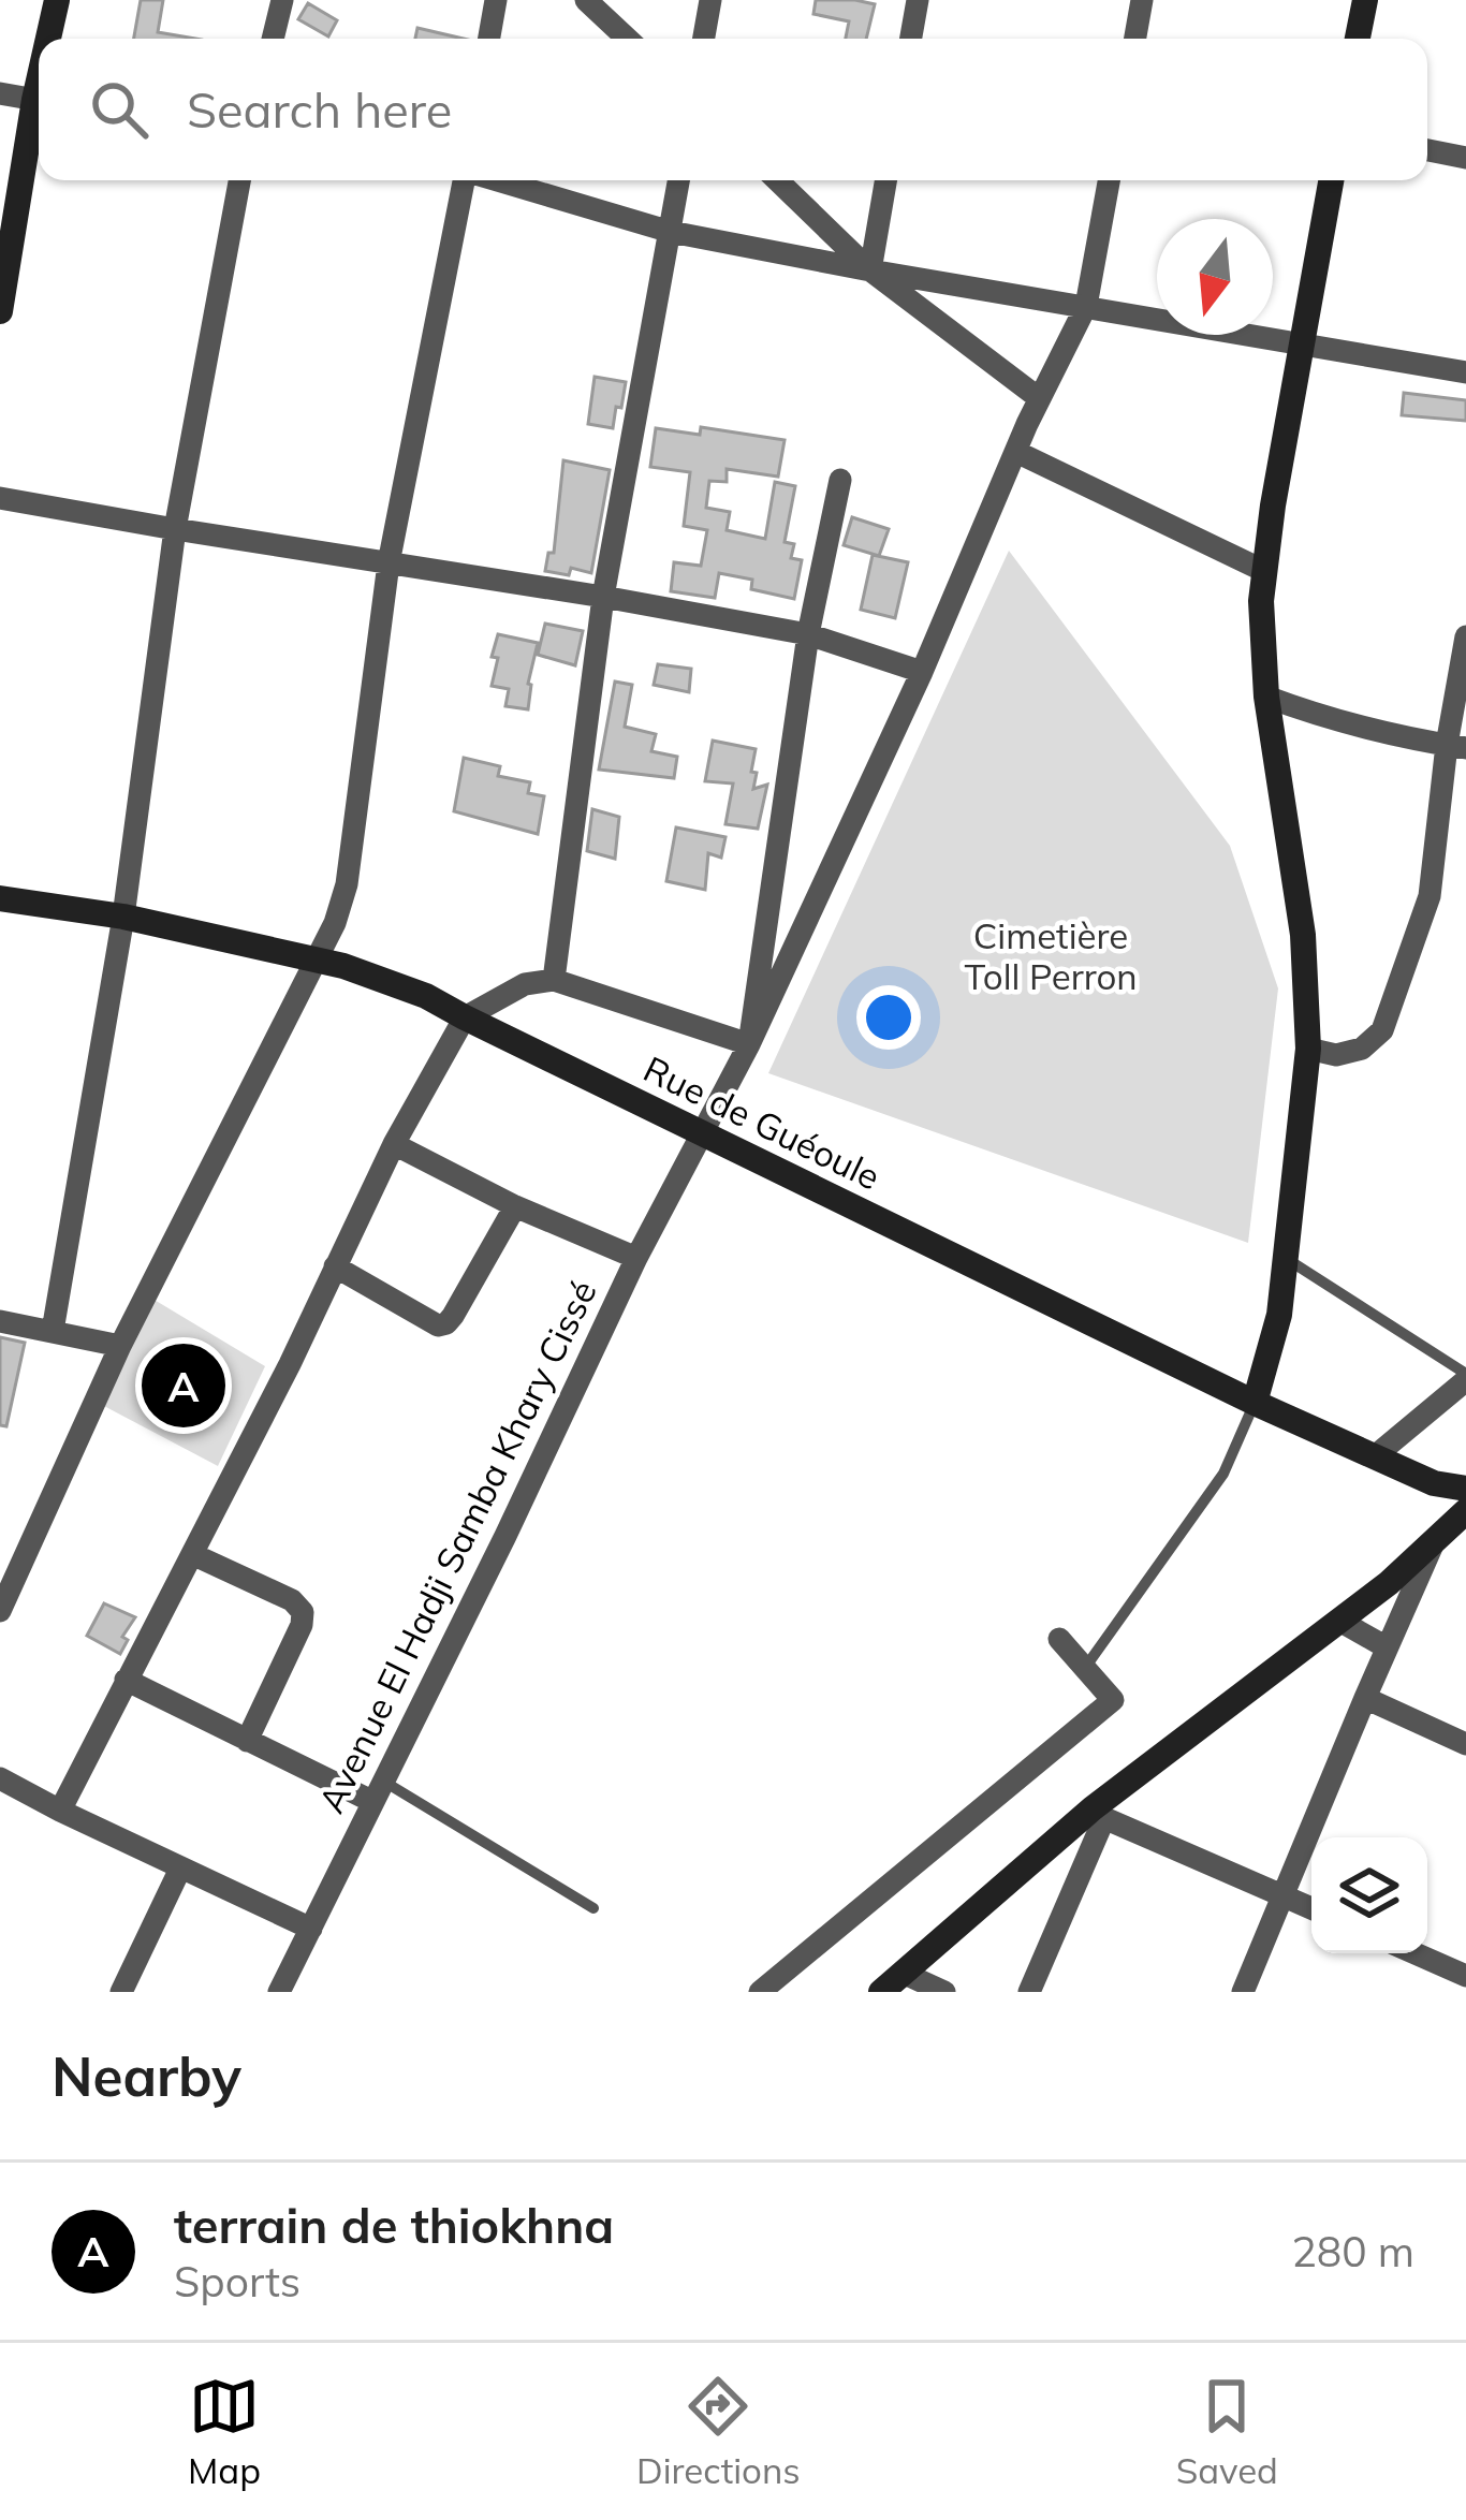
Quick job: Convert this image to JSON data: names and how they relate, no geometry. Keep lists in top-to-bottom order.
{
  "streets": {
    "street": ["Rue de Guéoule", "Avenue El Hadji Samba Khary Cissé"]
  },
  "crossings": [
    ["Rue de Guéoule", "Avenue El Hadji Samba Khary Cissé"]
  ],
  "parks": ["Cimetière Toll Perron"],
  "north": "bottom",
  "page": {
    "search": "Search here",
    "pins": "A",
    "heading": "Nearby",
    "list": [
      {
        "mark": "A",
        "name": "terrain de thiokhna",
        "note": "Sports",
        "value": "280 m"
      }
    ],
    "nav": ["Map", "Directions", "Saved"]
  }
}
